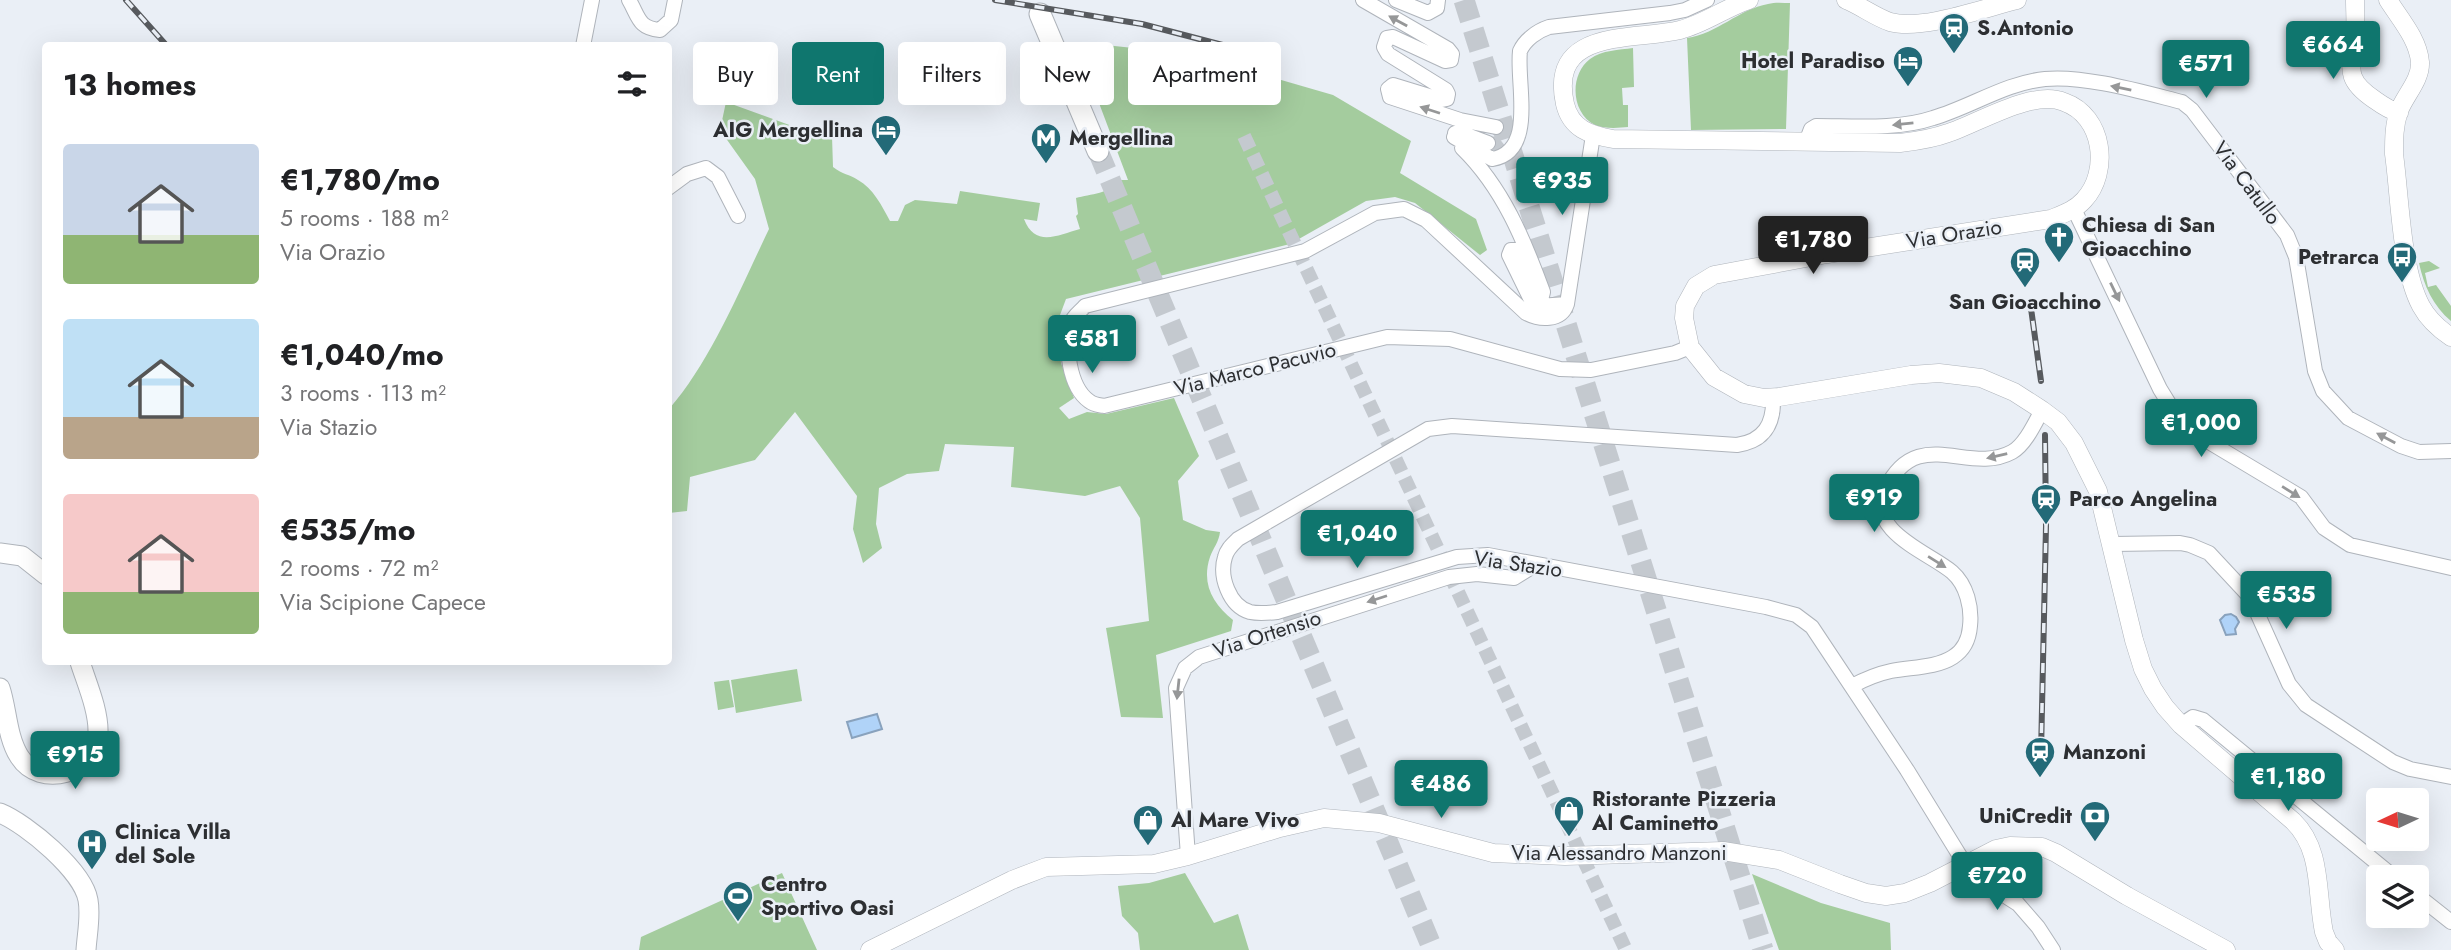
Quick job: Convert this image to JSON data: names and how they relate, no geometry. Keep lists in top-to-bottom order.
{
  "streets": {
    "street": [
      "Via Catullo",
      "Via Orazio",
      "Via Marco Pacuvio",
      "Via Stazio",
      "Via Ortensio",
      "Via Alessandro Manzoni"
    ]
  },
  "crossings": [
    ["Via Orazio", "Via Marco Pacuvio"],
    ["Via Orazio", "Via Stazio"],
    ["Via Stazio", "Via Ortensio"],
    ["Via Stazio", "Via Alessandro Manzoni"],
    ["Via Ortensio", "Via Alessandro Manzoni"]
  ],
  "one_way": ["Via Catullo", "Via Ortensio"],
  "places": {
    "station": [
      "S.Antonio",
      "San Gioacchino",
      "Parco Angelina",
      "Manzoni"
    ],
    "hotel": ["Hotel Paradiso", "AIG Mergellina"],
    "metro station": ["Mergellina"],
    "church": ["Chiesa di San Gioacchino"],
    "bus stop": ["Petrarca"],
    "shop": ["Ristorante Pizzeria Al Caminetto", "Al Mare Vivo"],
    "bank": ["UniCredit"],
    "hospital": ["Clinica Villa del Sole"],
    "sports": ["Centro Sportivo Oasi"]
  },
  "north": "left",
  "page": {
    "price": [
      "€664",
      "€571",
      "€935",
      "€1,780",
      "€581",
      "€1,000",
      "€919",
      "€1,040",
      "€535",
      "€915",
      "€1,180",
      "€486",
      "€720"
    ],
    "chip": [
      "Buy",
      "Rent",
      "Filters",
      "New",
      "Apartment"
    ],
    "heading": "13 homes",
    "list": [
      {
        "name": "€1,780/mo",
        "note": "5 rooms · 188 m² · Via Orazio"
      },
      {
        "name": "€1,040/mo",
        "note": "3 rooms · 113 m² · Via Stazio"
      },
      {
        "name": "€535/mo",
        "note": "2 rooms · 72 m² · Via Scipione Capece"
      }
    ]
  }
}
